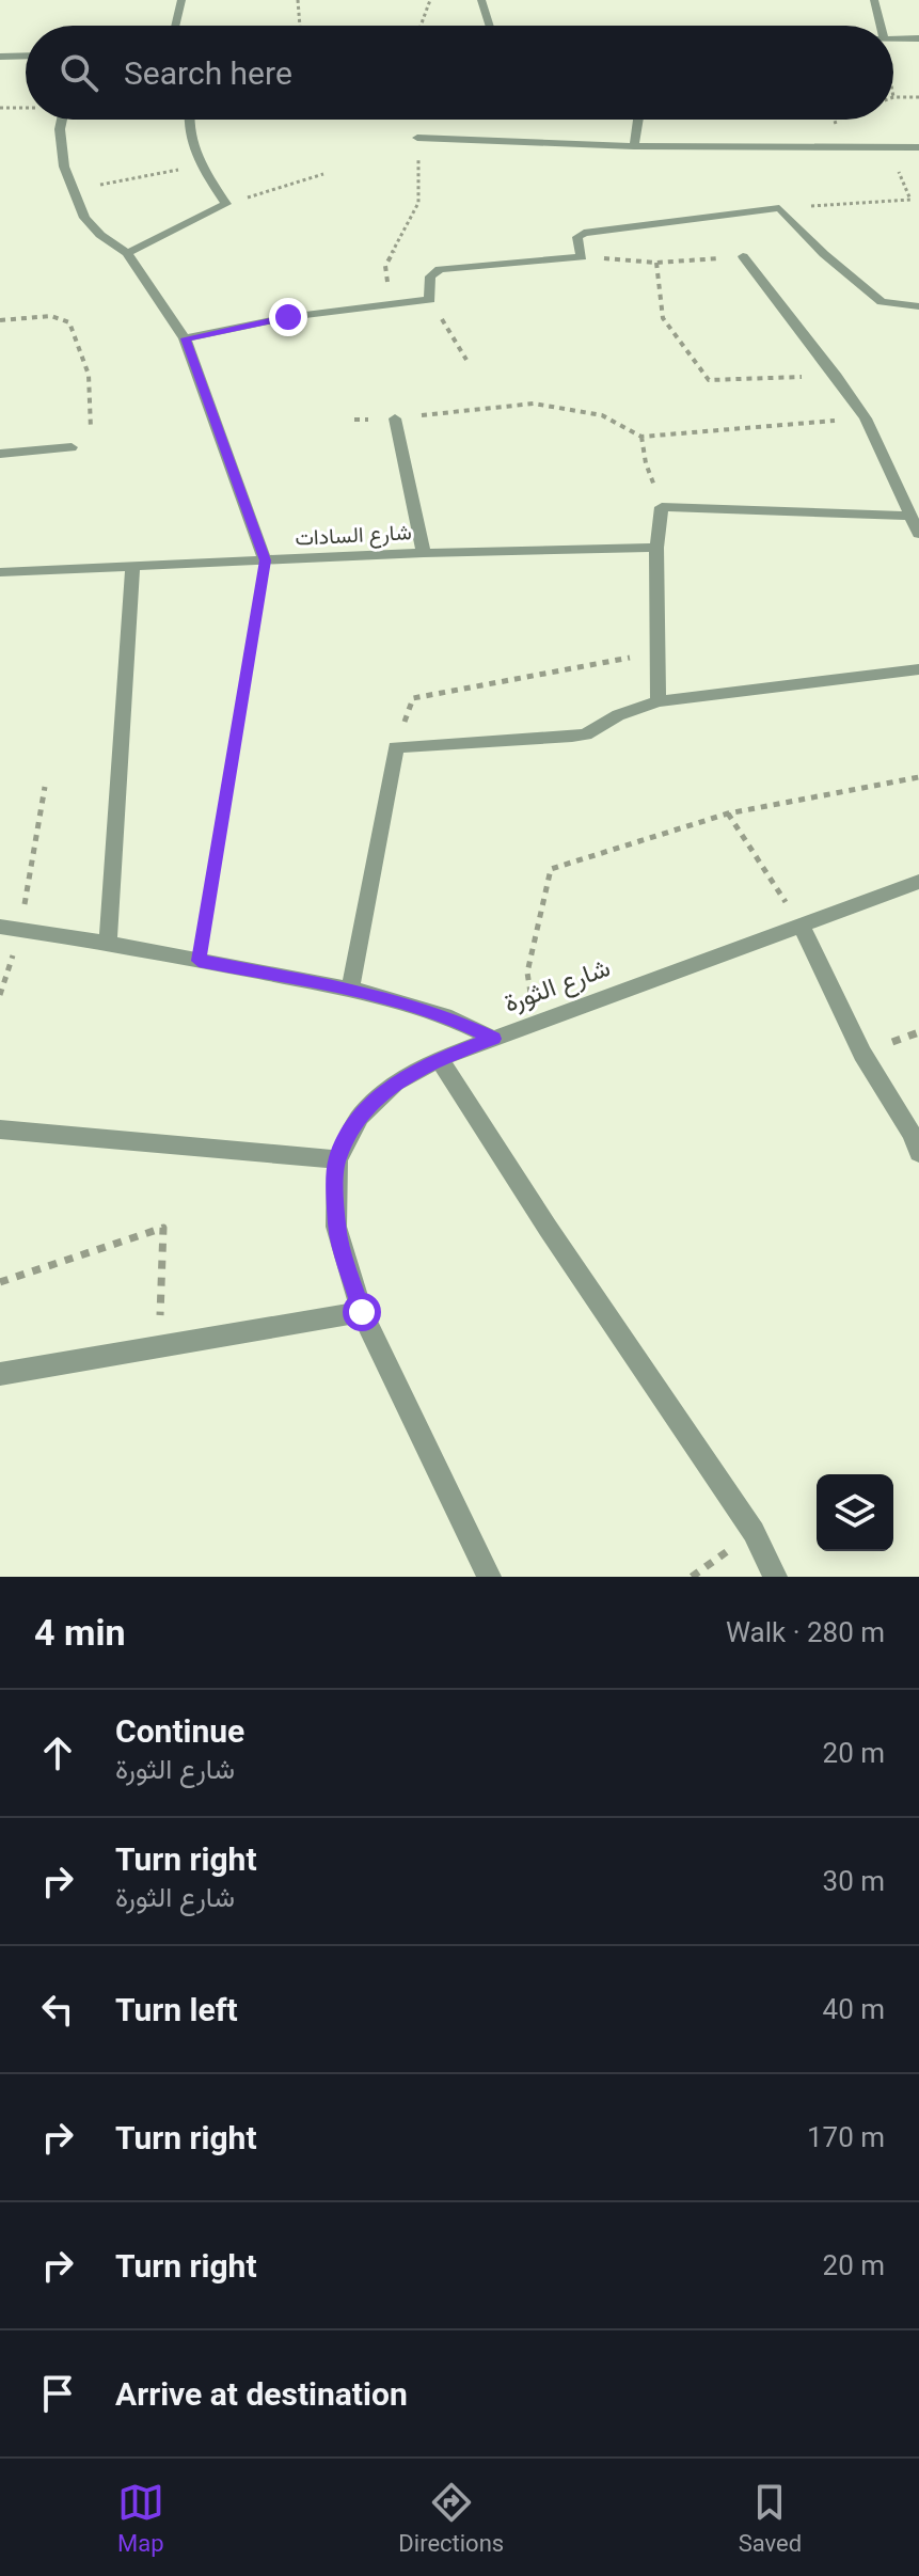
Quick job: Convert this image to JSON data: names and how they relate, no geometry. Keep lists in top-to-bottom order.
{
  "streets": {
    "street": ["شارع السادات", "شارع الثورة"]
  },
  "page": {
    "search": "Search here",
    "heading": ["4 min", "Walk · 280 m"],
    "list": [
      ["Continue", "شارع الثورة", "20 m"],
      ["Turn right", "شارع الثورة", "30 m"],
      ["Turn left", "40 m"],
      ["Turn right", "170 m"],
      ["Turn right", "20 m"],
      "Arrive at destination"
    ],
    "nav": ["Map", "Directions", "Saved"]
  }
}
